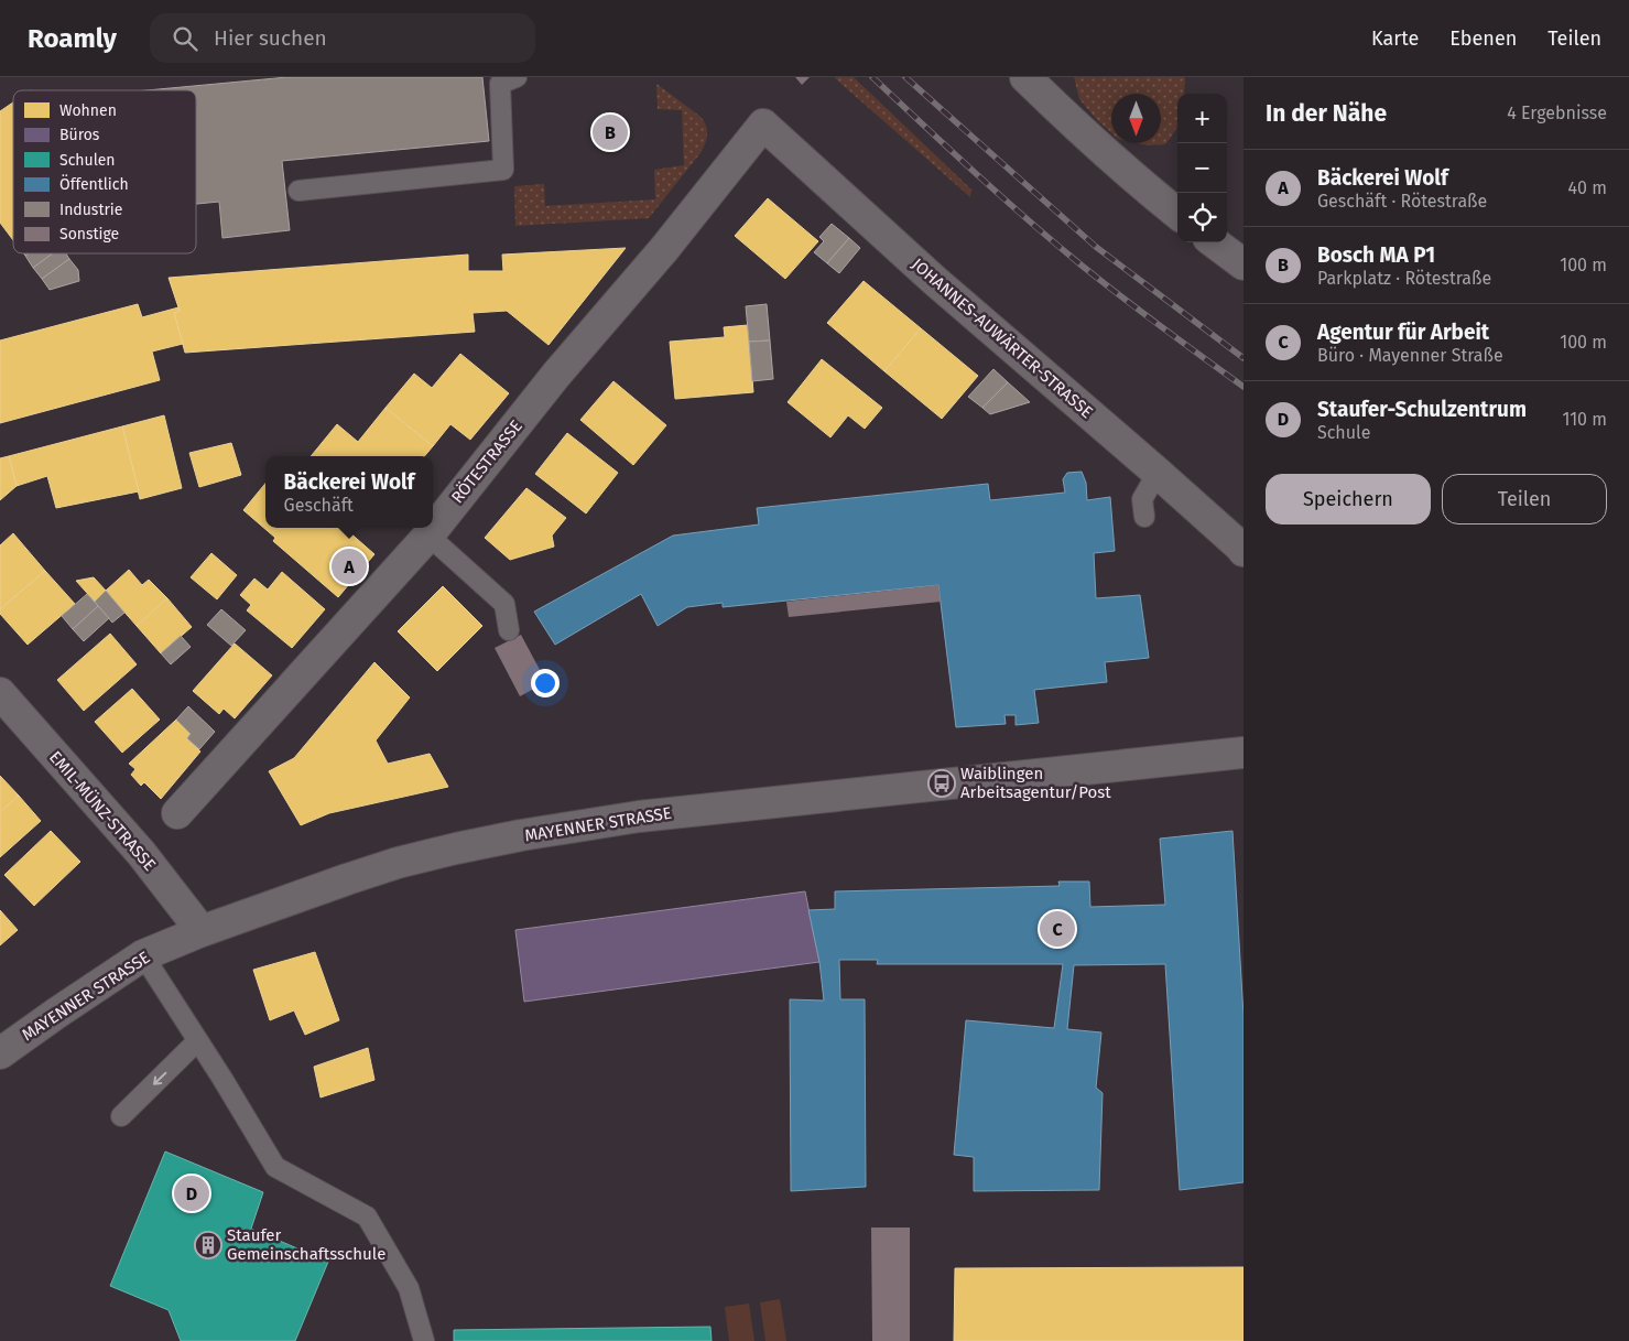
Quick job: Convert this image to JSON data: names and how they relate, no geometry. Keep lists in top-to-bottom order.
{
  "streets": {
    "street": [
      "JOHANNES-AUWÄRTER-STRASSE",
      "RÖTESTRASSE",
      "EMIL-MÜNZ-STRASSE",
      "MAYENNER STRASSE"
    ]
  },
  "crossings": [
    ["JOHANNES-AUWÄRTER-STRASSE", "RÖTESTRASSE"],
    ["EMIL-MÜNZ-STRASSE", "MAYENNER STRASSE"]
  ],
  "places": {
    "bus stop": ["Waiblingen Arbeitsagentur/Post"],
    "building": ["Staufer Gemeinschaftsschule"]
  },
  "legend": [
    "Wohnen",
    "Büros",
    "Schulen",
    "Öffentlich",
    "Industrie",
    "Sonstige"
  ],
  "north": "bottom",
  "page": {
    "header": "Roamly",
    "search": "Hier suchen",
    "nav": ["Karte", "Ebenen", "Teilen"],
    "heading": ["In der Nähe", "4 Ergebnisse"],
    "map_buttons": ["+", "−"],
    "pins": [
      "B",
      "A",
      "C",
      "D"
    ],
    "list": [
      {
        "mark": "A",
        "name": "Bäckerei Wolf",
        "note": "Geschäft · Rötestraße",
        "value": "40 m"
      },
      {
        "mark": "B",
        "name": "Bosch MA P1",
        "note": "Parkplatz · Rötestraße",
        "value": "100 m"
      },
      {
        "mark": "C",
        "name": "Agentur für Arbeit",
        "note": "Büro · Mayenner Straße",
        "value": "100 m"
      },
      {
        "mark": "D",
        "name": "Staufer-Schulzentrum",
        "note": "Schule",
        "value": "110 m"
      }
    ],
    "popup": ["Bäckerei Wolf", "Geschäft"],
    "buttons": ["Speichern", "Teilen"]
  }
}
